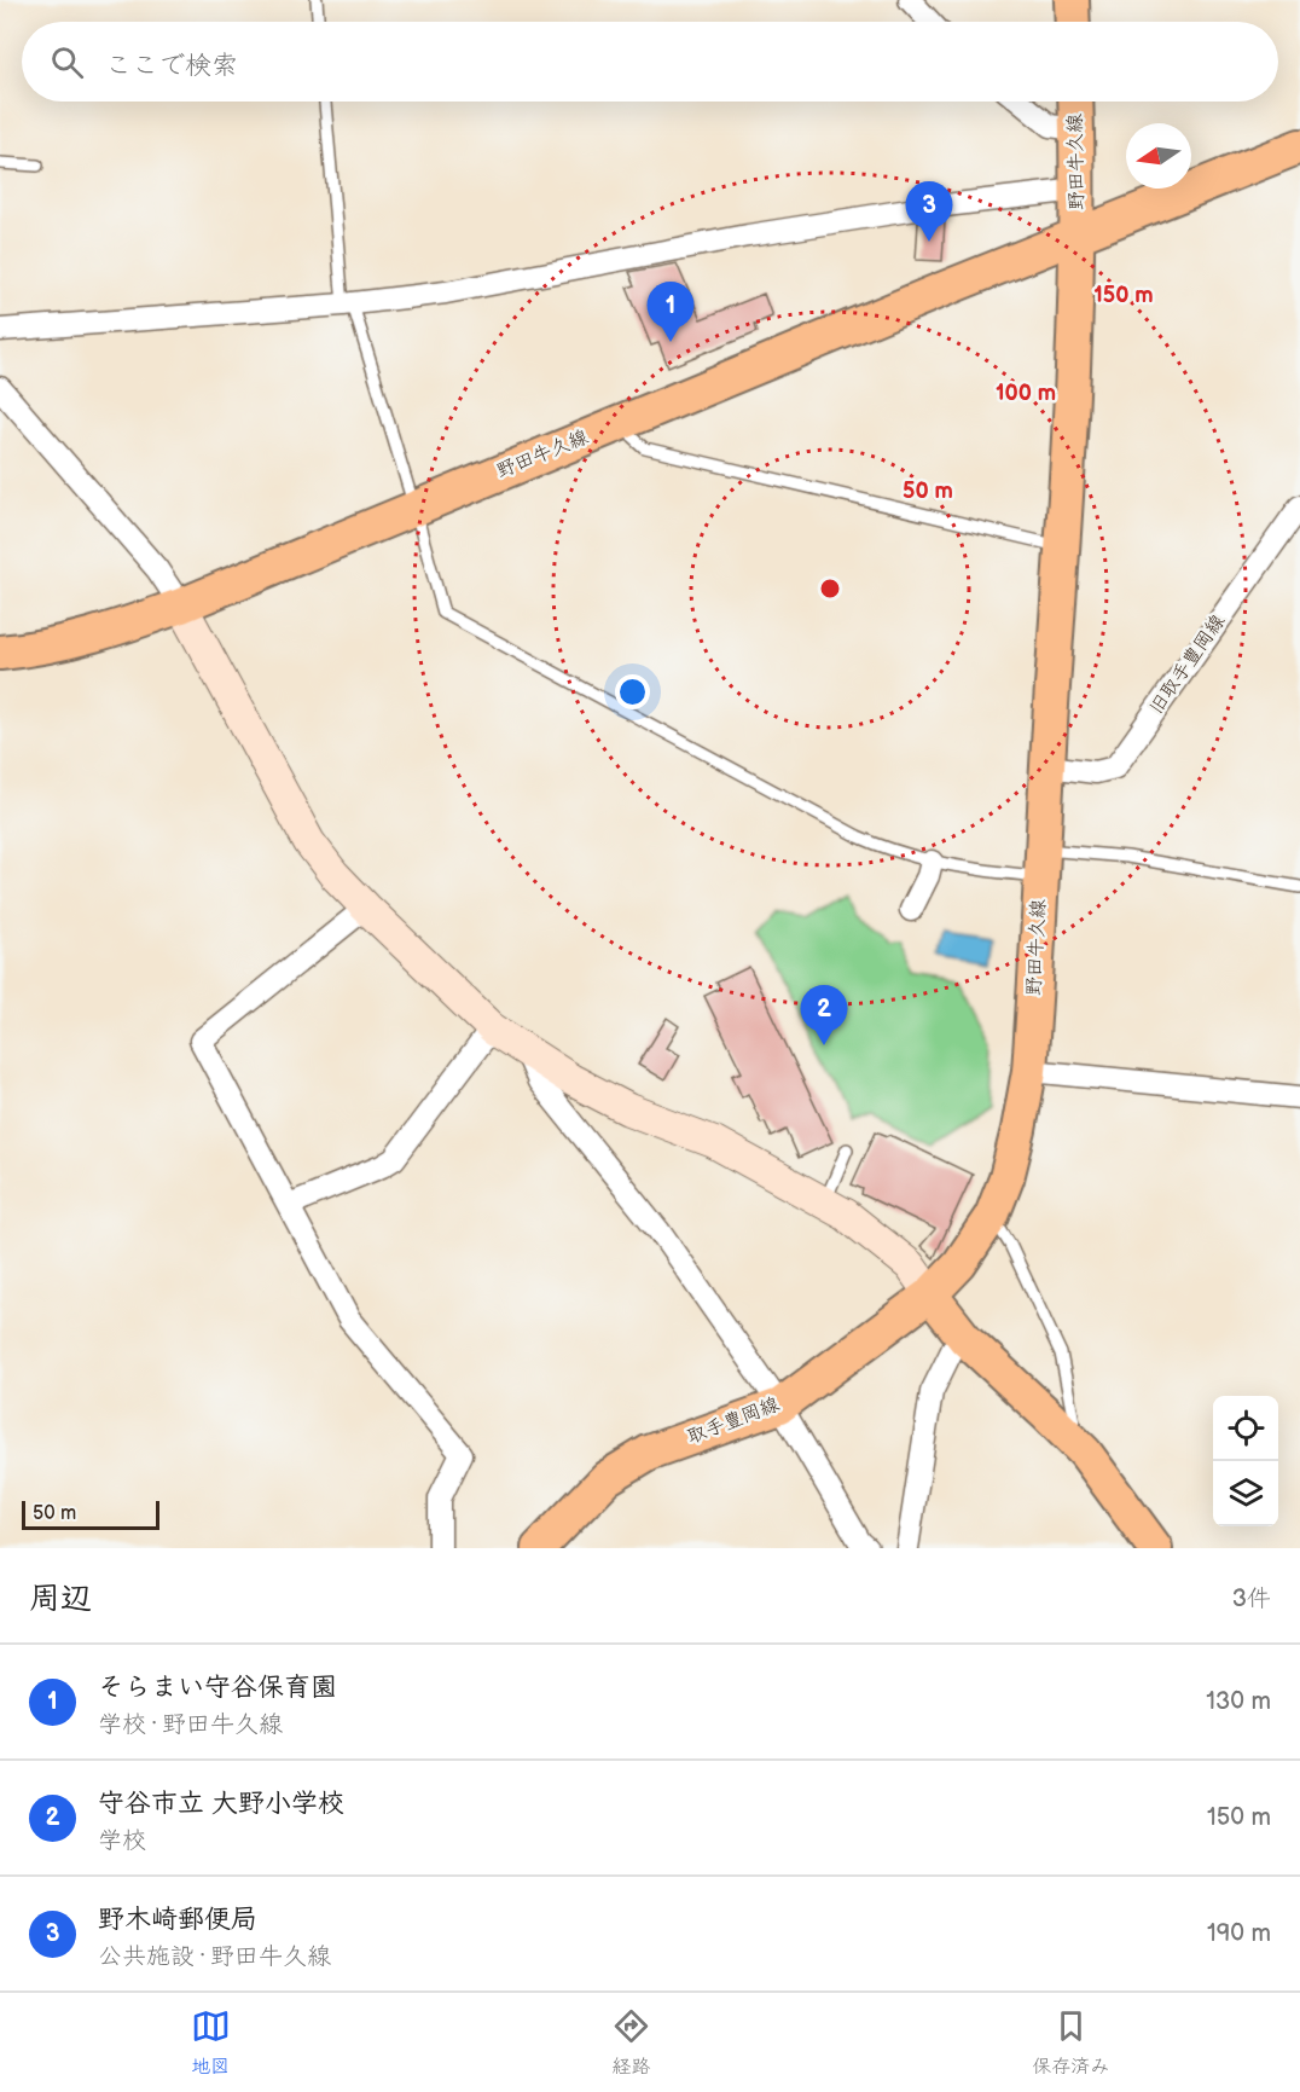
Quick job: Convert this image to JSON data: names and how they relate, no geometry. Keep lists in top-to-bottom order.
{
  "streets": {
    "main road": ["野田牛久線", "取手豊岡線"],
    "street": ["旧取手豊岡線"]
  },
  "crossings": [
    ["野田牛久線", "旧取手豊岡線"],
    ["野田牛久線", "取手豊岡線"]
  ],
  "scale_bar": "50 m",
  "north": "left",
  "page": {
    "search": "ここで検索",
    "pins": ["3", "1", "2"],
    "scale": "50 m",
    "heading": ["周辺", "3件"],
    "list": [
      {
        "mark": "1",
        "name": "そらまい守谷保育園",
        "note": "学校 · 野田牛久線",
        "value": "130 m"
      },
      {
        "mark": "2",
        "name": "守谷市立 大野小学校",
        "note": "学校",
        "value": "150 m"
      },
      {
        "mark": "3",
        "name": "野木崎郵便局",
        "note": "公共施設 · 野田牛久線",
        "value": "190 m"
      }
    ],
    "nav": ["地図", "経路", "保存済み"]
  },
  "rings": ["150 m", "100 m", "50 m"]
}
